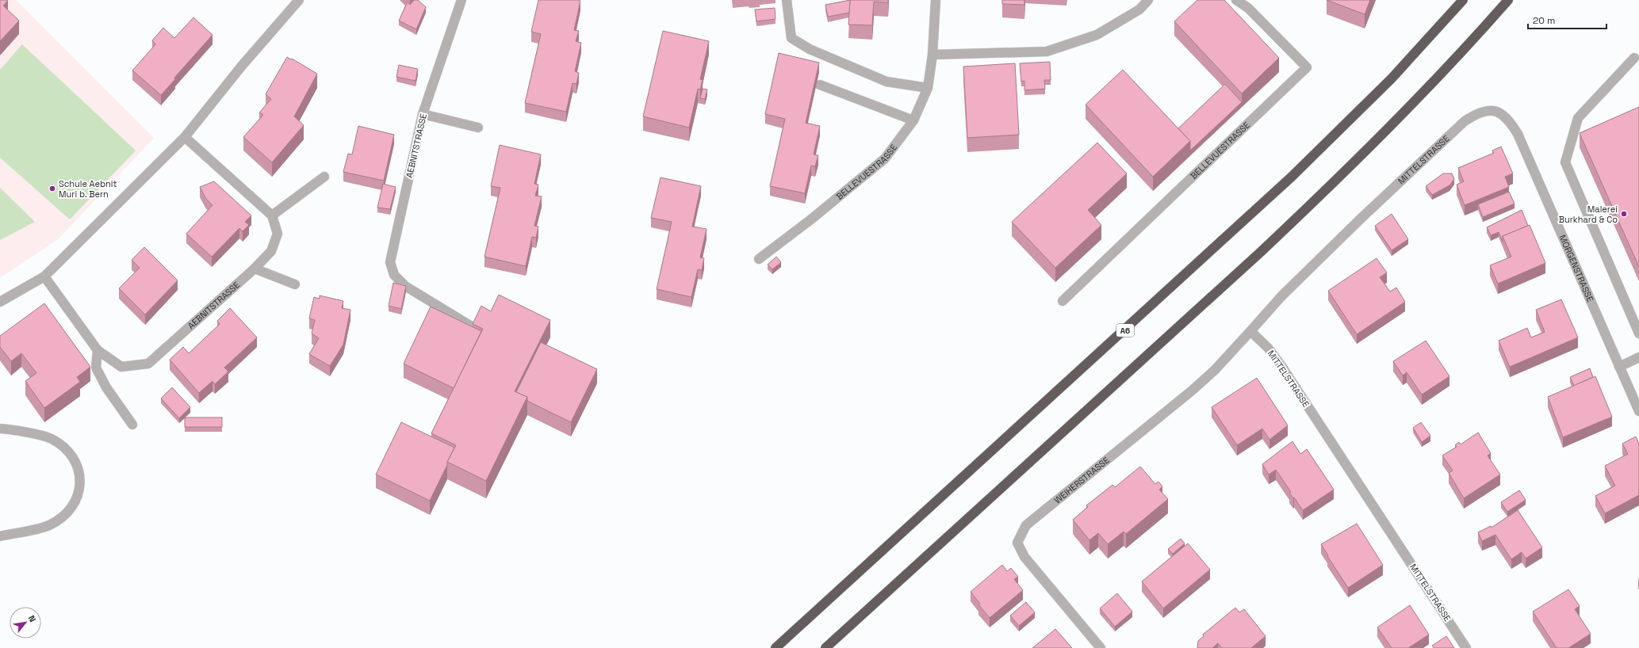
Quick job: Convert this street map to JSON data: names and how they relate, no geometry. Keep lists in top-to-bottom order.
{
  "streets": {
    "highway": ["A6"],
    "street": [
      "AEBNITSTRASSE",
      "BELLEVUESTRASSE",
      "MITTELSTRASSE",
      "MORGENSTRASSE",
      "WEIHERSTRASSE"
    ]
  },
  "crossings": [
    ["MITTELSTRASSE", "MORGENSTRASSE"],
    ["MITTELSTRASSE", "WEIHERSTRASSE"]
  ],
  "places": ["Schule Aebnit Muri b. Bern", "Malerei Burkhard & Co"],
  "scale_bar": "20 m",
  "north": "top right"
}
